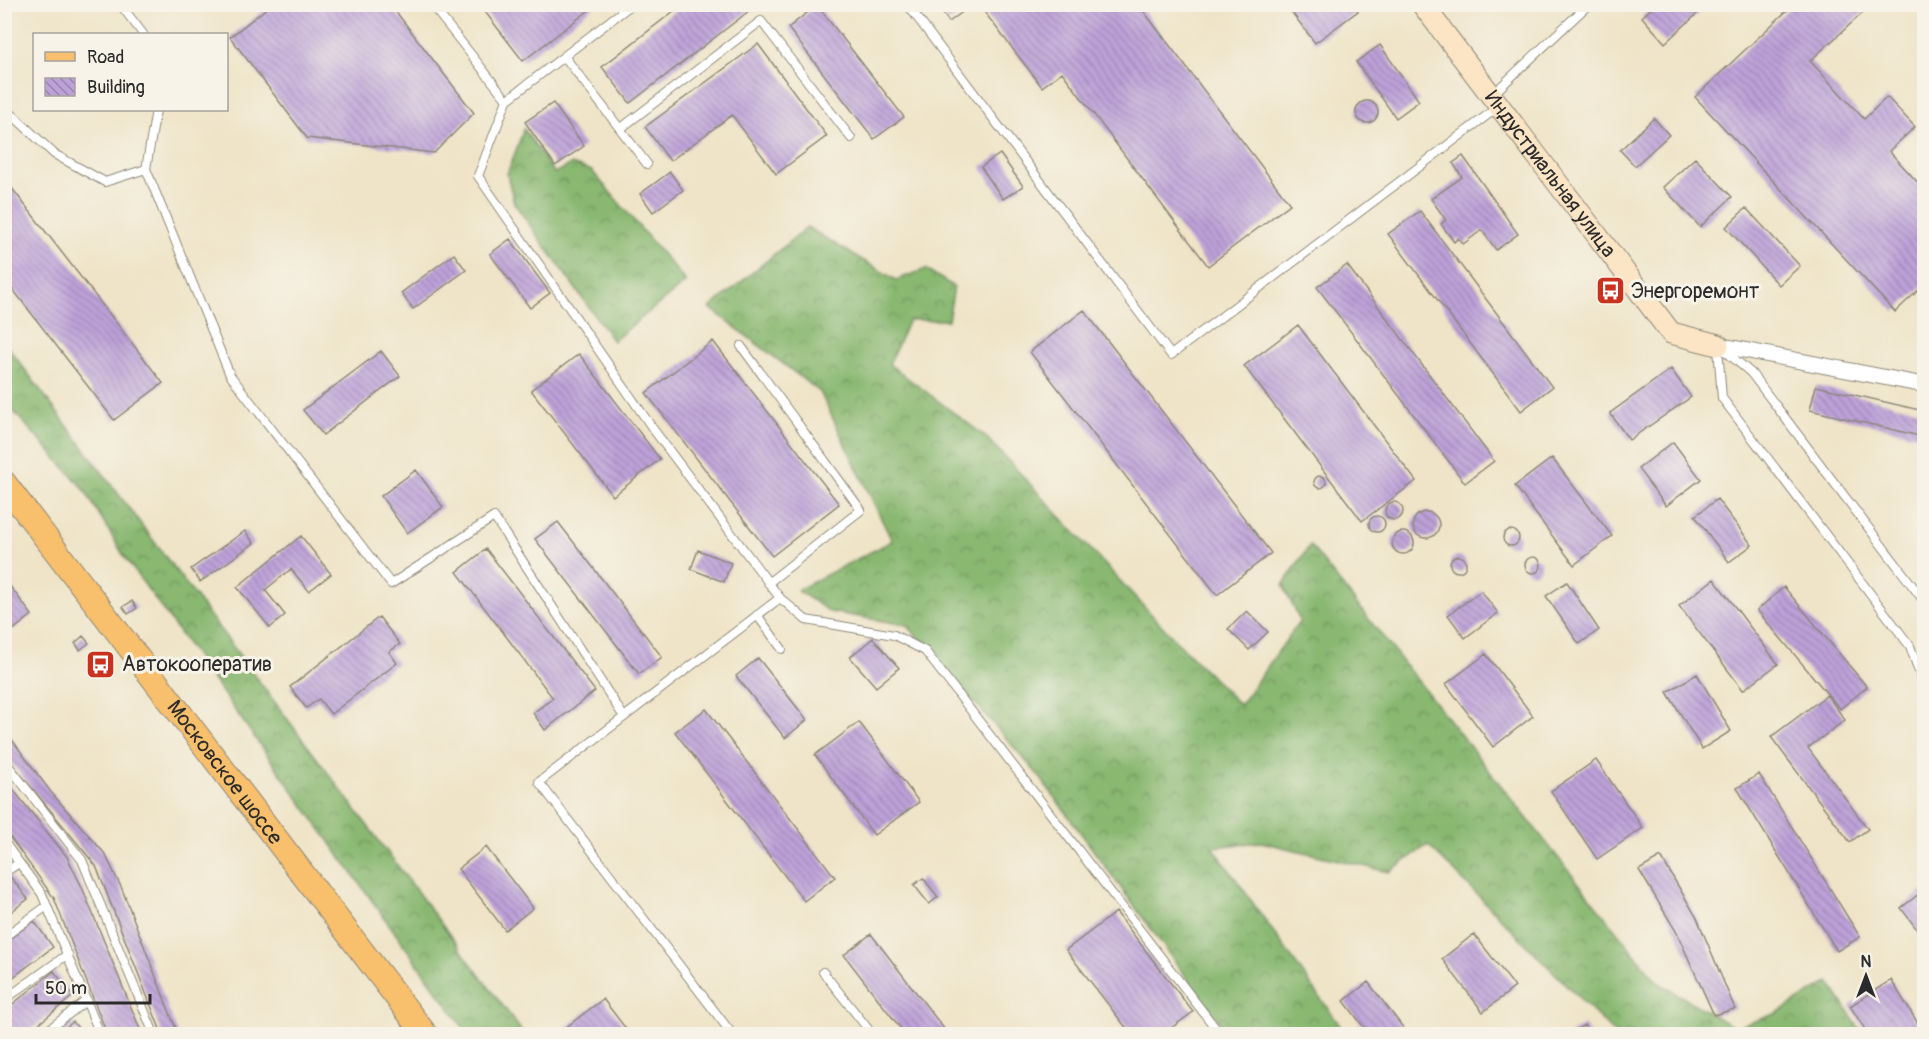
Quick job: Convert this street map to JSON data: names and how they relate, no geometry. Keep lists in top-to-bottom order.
{
  "streets": {
    "main road": ["Московское шоссе"],
    "street": ["Индустриальная улица"]
  },
  "places": {
    "bus stop": ["Энергоремонт", "Автокооператив"]
  },
  "legend": ["Road", "Building"],
  "scale_bar": "50 m",
  "north": "top"
}
